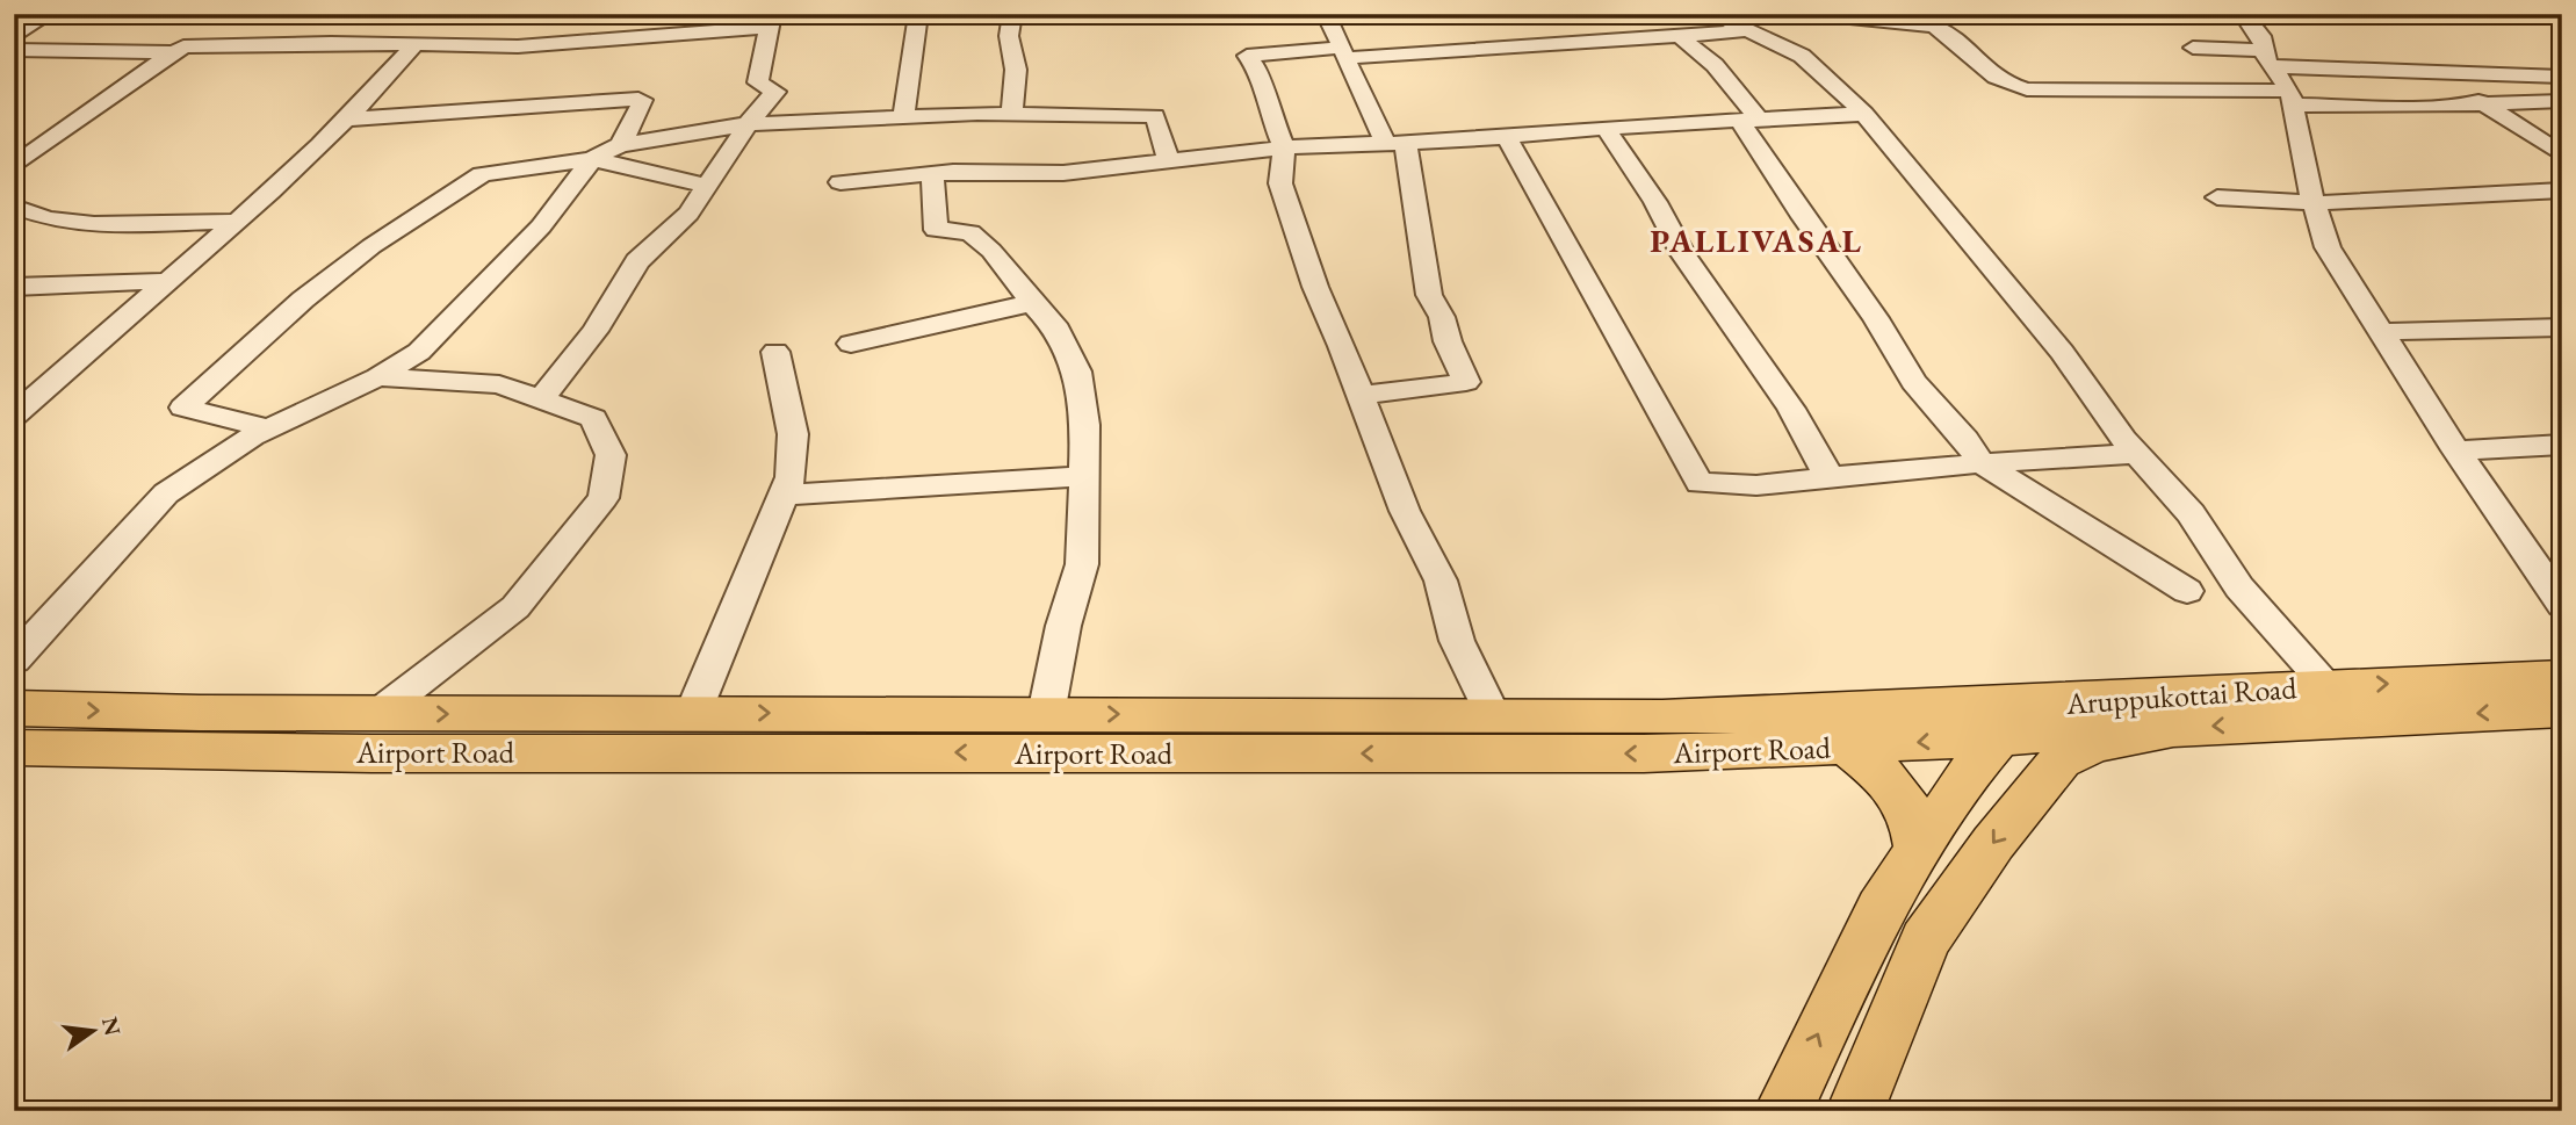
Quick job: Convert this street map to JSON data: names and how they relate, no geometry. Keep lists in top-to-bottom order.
{
  "streets": {
    "main road": ["Aruppukottai Road", "Airport Road"]
  },
  "crossings": [
    ["Aruppukottai Road", "Airport Road"]
  ],
  "districts": ["PALLIVASAL"],
  "north": "right"
}
